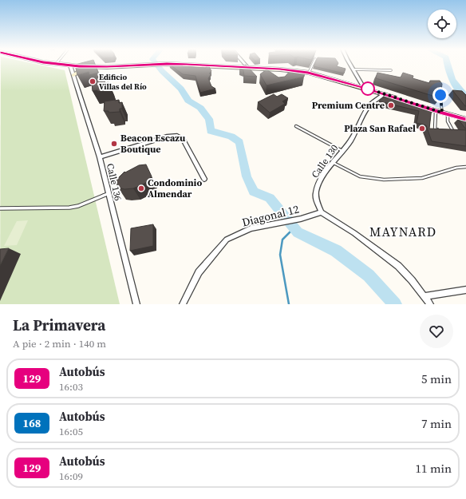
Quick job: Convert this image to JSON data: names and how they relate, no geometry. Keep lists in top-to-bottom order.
{
  "streets": {
    "street": ["Calle 130", "Calle 136", "Diagonal 12"]
  },
  "crossings": [
    ["Calle 130", "Diagonal 12"]
  ],
  "districts": ["MAYNARD"],
  "places": [
    "Edificio Villas del Río",
    "Premium Centre",
    "Plaza San Rafael",
    "Beacon Escazu Boutique",
    "Condominio Almendar"
  ],
  "lines": ["bus line 129"],
  "page": {
    "heading": ["La Primavera", "A pie · 2 min · 140 m"],
    "list": [
      {
        "mark": "129",
        "name": "Autobús",
        "note": "16:03",
        "value": "5 min"
      },
      {
        "mark": "168",
        "name": "Autobús",
        "note": "16:05",
        "value": "7 min"
      },
      {
        "mark": "129",
        "name": "Autobús",
        "note": "16:09",
        "value": "11 min"
      }
    ]
  }
}
